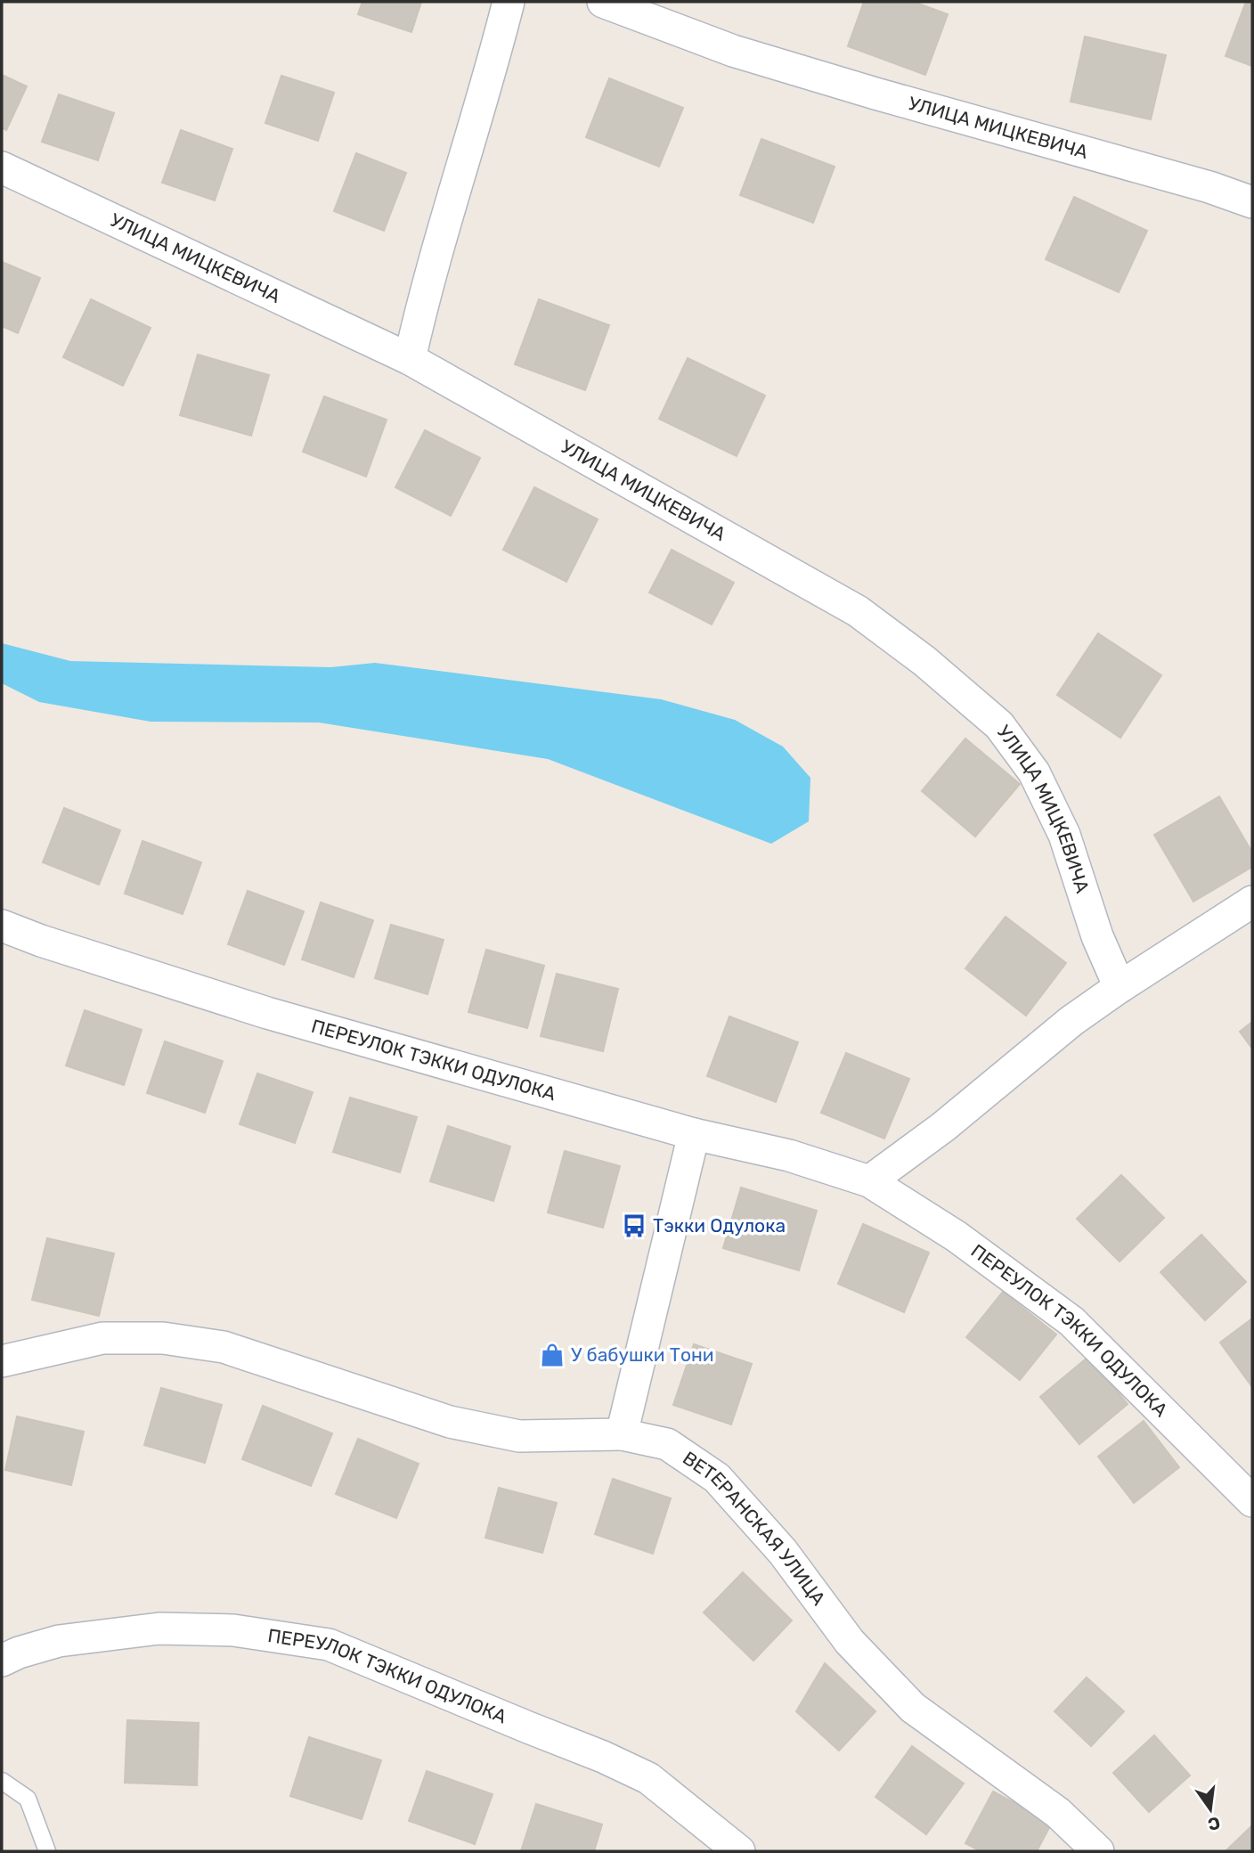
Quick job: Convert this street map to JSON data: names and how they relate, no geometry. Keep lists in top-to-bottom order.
{
  "streets": {
    "street": ["УЛИЦА МИЦКЕВИЧА", "ПЕРЕУЛОК ТЭККИ ОДУЛОКА", "ВЕТЕРАНСКАЯ УЛИЦА"]
  },
  "places": {
    "bus stop": ["Тэкки Одулока"],
    "shop": ["У бабушки Тони"]
  },
  "north": "bottom"
}
